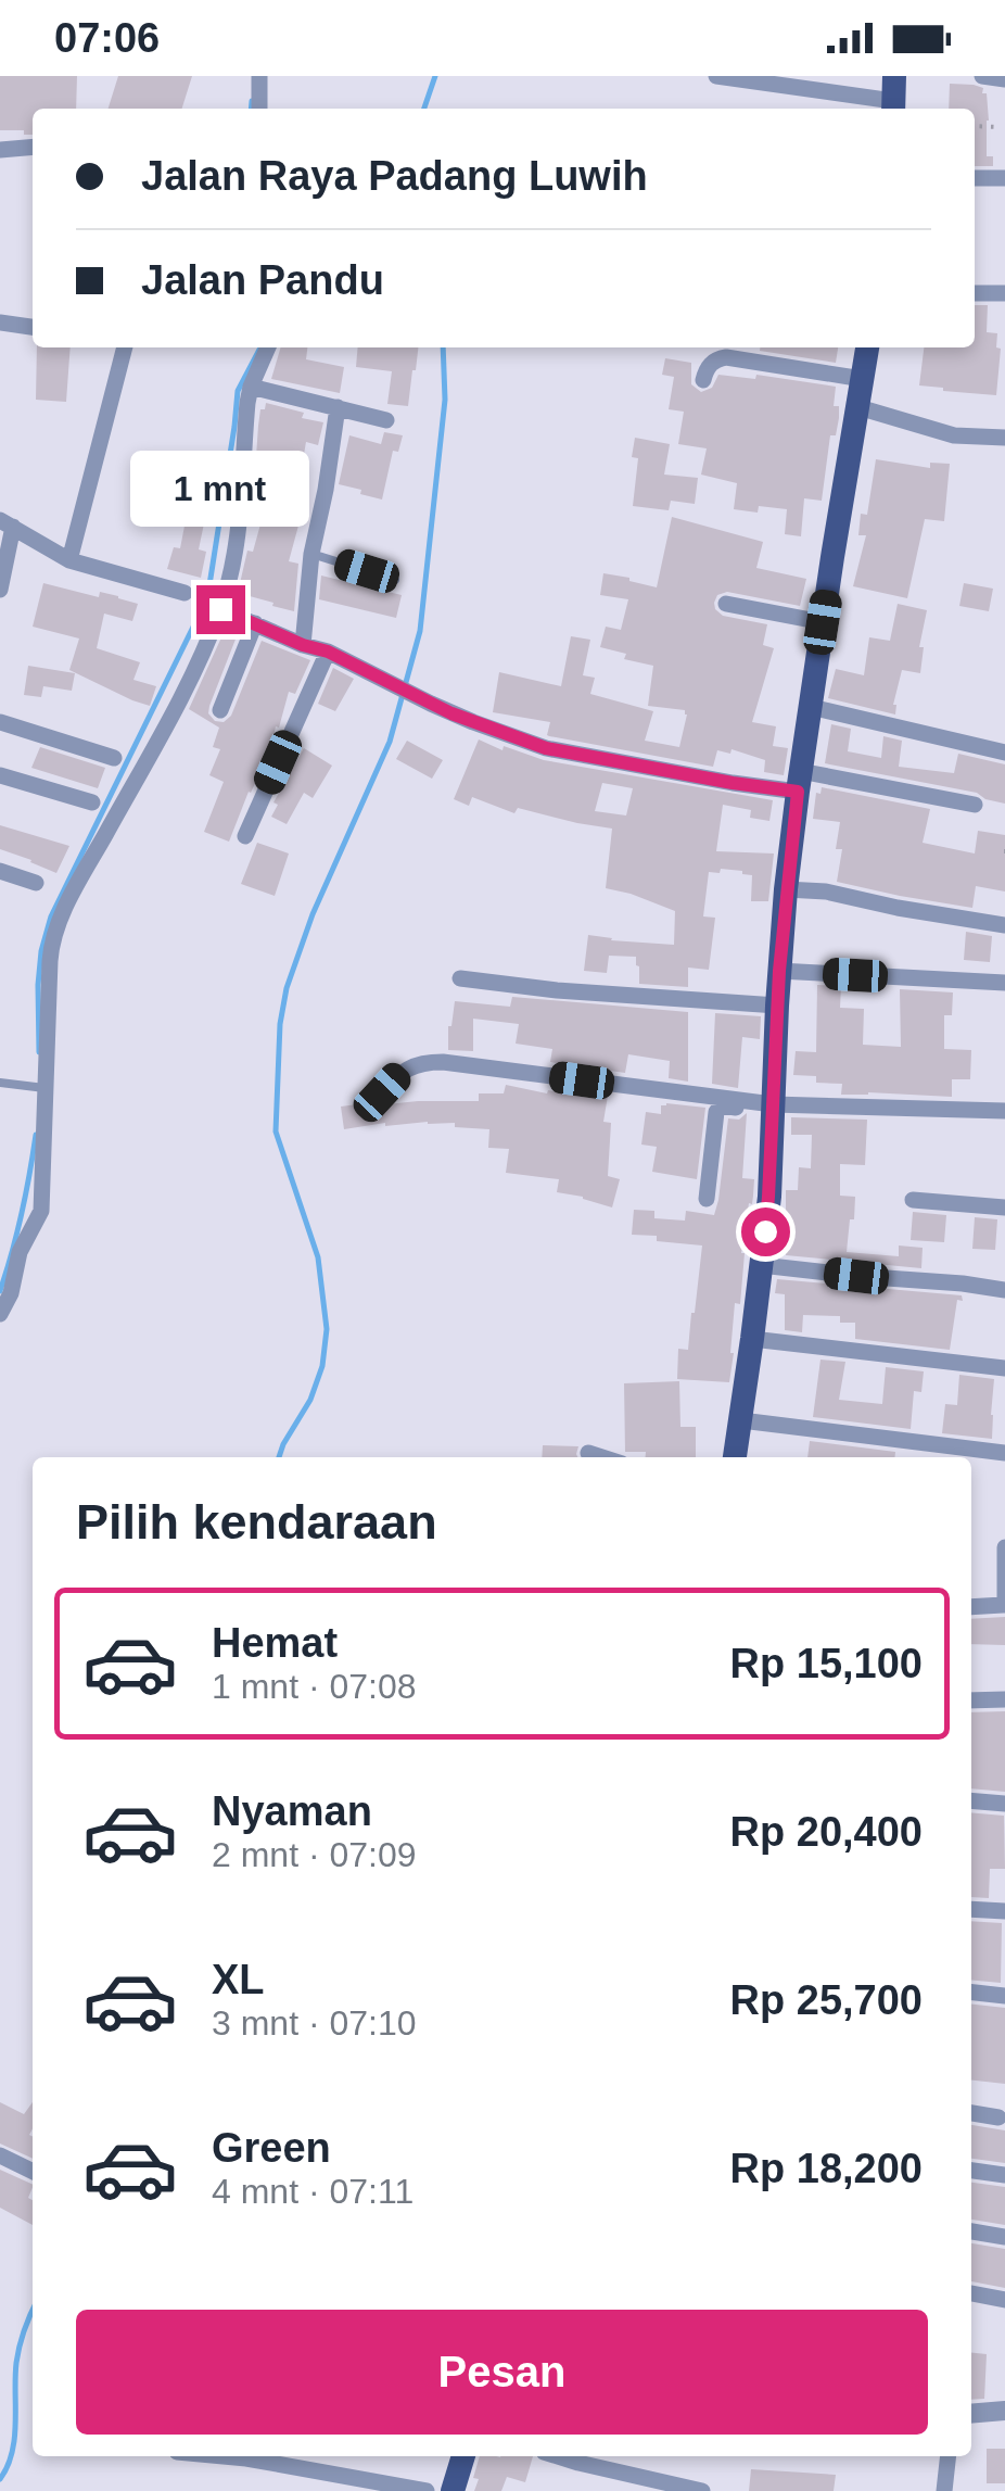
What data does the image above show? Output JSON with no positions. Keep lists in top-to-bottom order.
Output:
{
  "page": {
    "status": "07:06",
    "banner": ["Jalan Raya Padang Luwih", "Jalan Pandu"],
    "bubble": "1 mnt",
    "heading": "Pilih kendaraan",
    "list": [
      {
        "name": "Hemat",
        "note": "1 mnt · 07:08",
        "value": "Rp 15,100"
      },
      {
        "name": "Nyaman",
        "note": "2 mnt · 07:09",
        "value": "Rp 20,400"
      },
      {
        "name": "XL",
        "note": "3 mnt · 07:10",
        "value": "Rp 25,700"
      },
      {
        "name": "Green",
        "note": "4 mnt · 07:11",
        "value": "Rp 18,200"
      }
    ],
    "buttons": "Pesan"
  }
}
